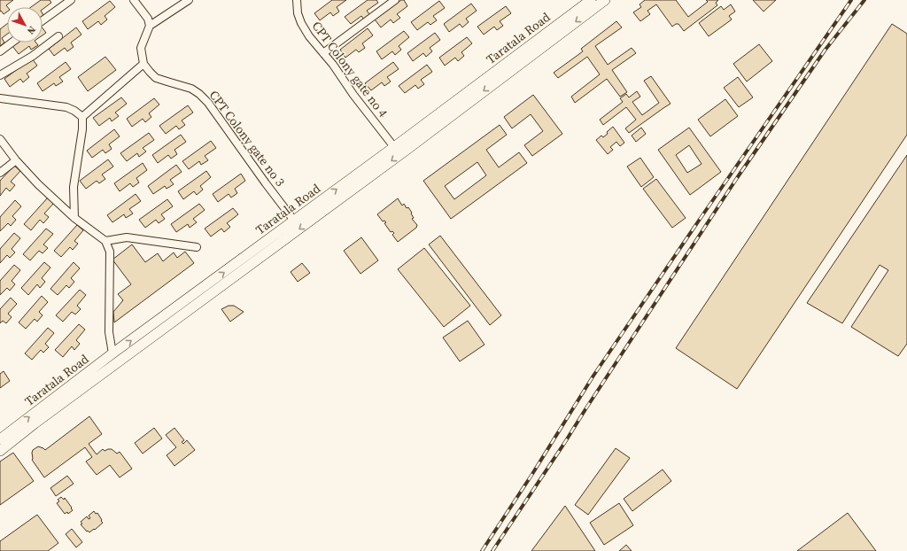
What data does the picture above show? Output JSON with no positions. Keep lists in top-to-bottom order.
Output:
{
  "streets": {
    "main road": ["Taratala Road"],
    "street": ["CPT Colony gate no 4", "CPT Colony gate no 3"]
  },
  "crossings": [
    ["Taratala Road", "CPT Colony gate no 4"],
    ["Taratala Road", "CPT Colony gate no 3"]
  ],
  "north": "bottom right"
}
